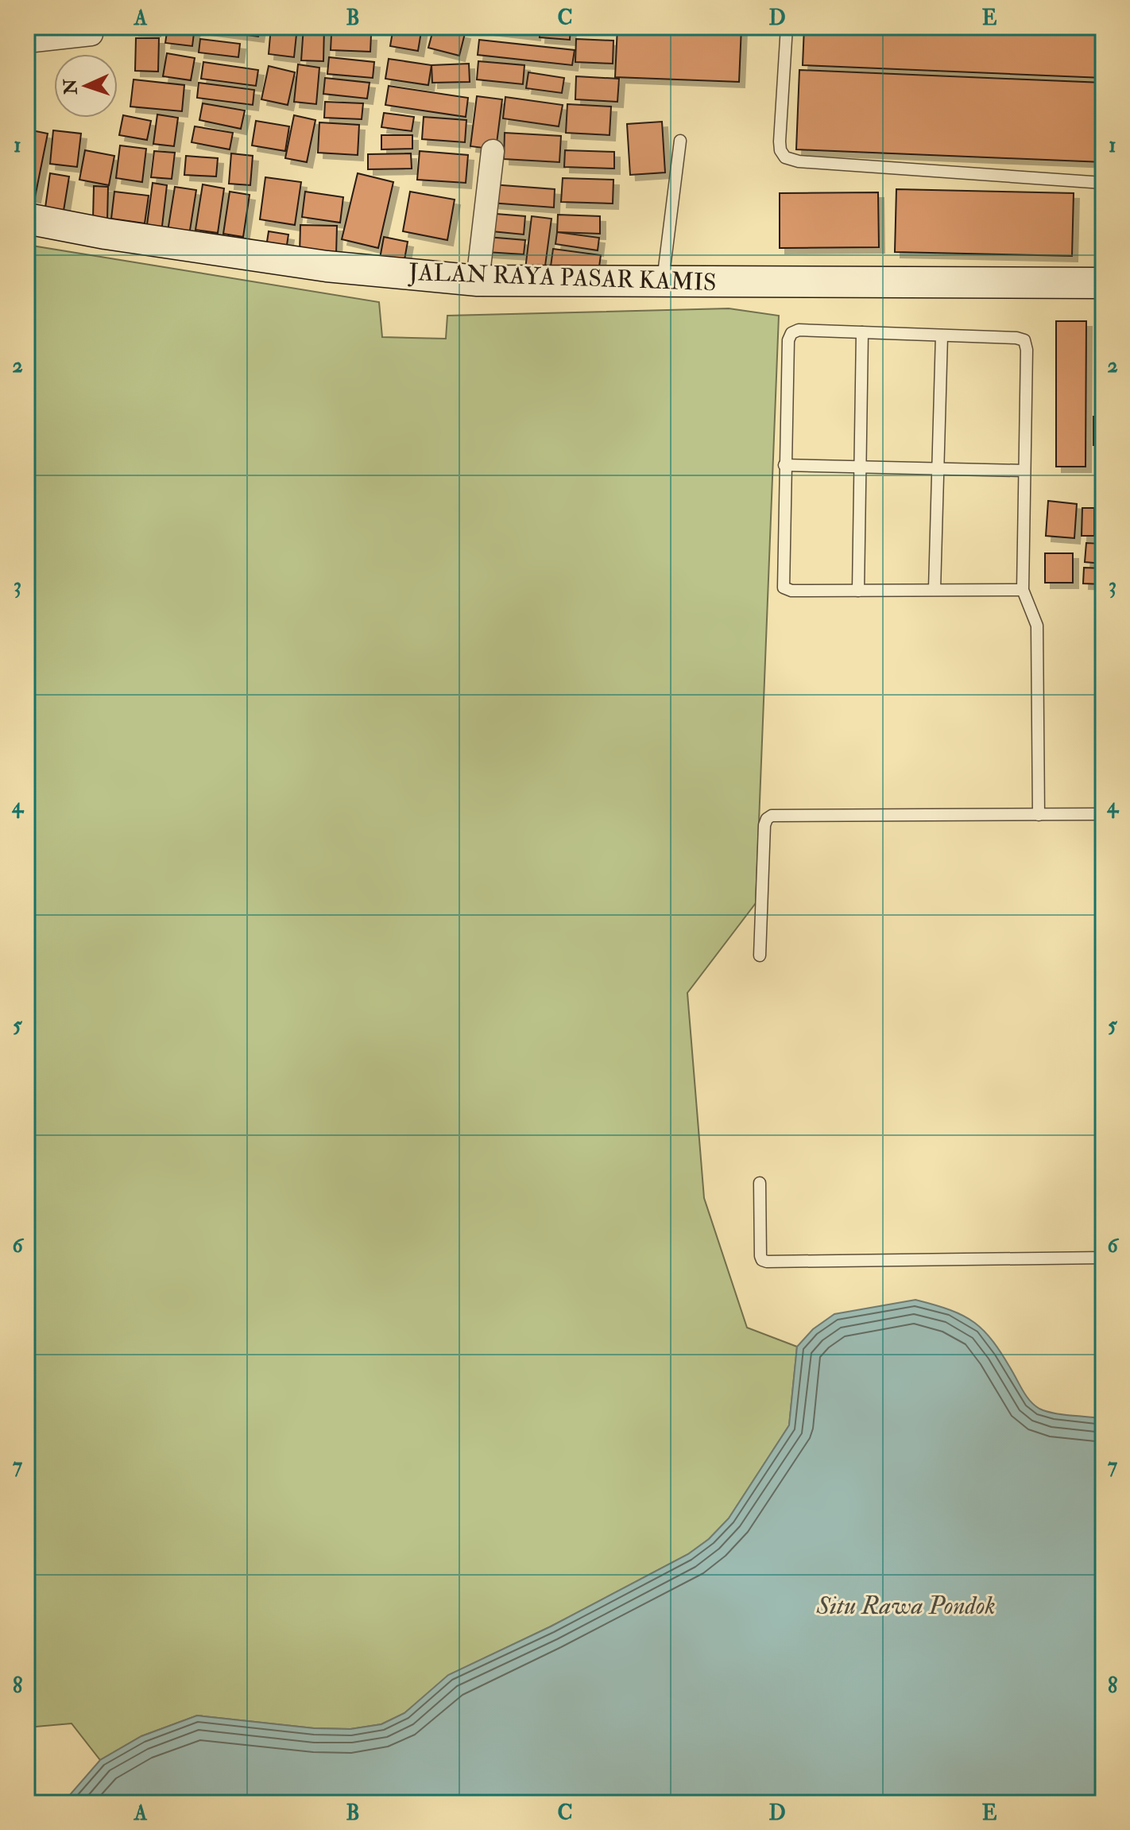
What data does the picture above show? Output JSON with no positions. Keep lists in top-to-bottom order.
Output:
{
  "streets": {
    "main road": ["JALAN RAYA PASAR KAMIS"]
  },
  "water": ["Situ Rawa Pondok"],
  "north": "left",
  "grid": {
    "columns": [
      "A",
      "B",
      "C",
      "D",
      "E"
    ],
    "rows": [
      "1",
      "2",
      "3",
      "4",
      "5",
      "6",
      "7",
      "8"
    ]
  }
}
